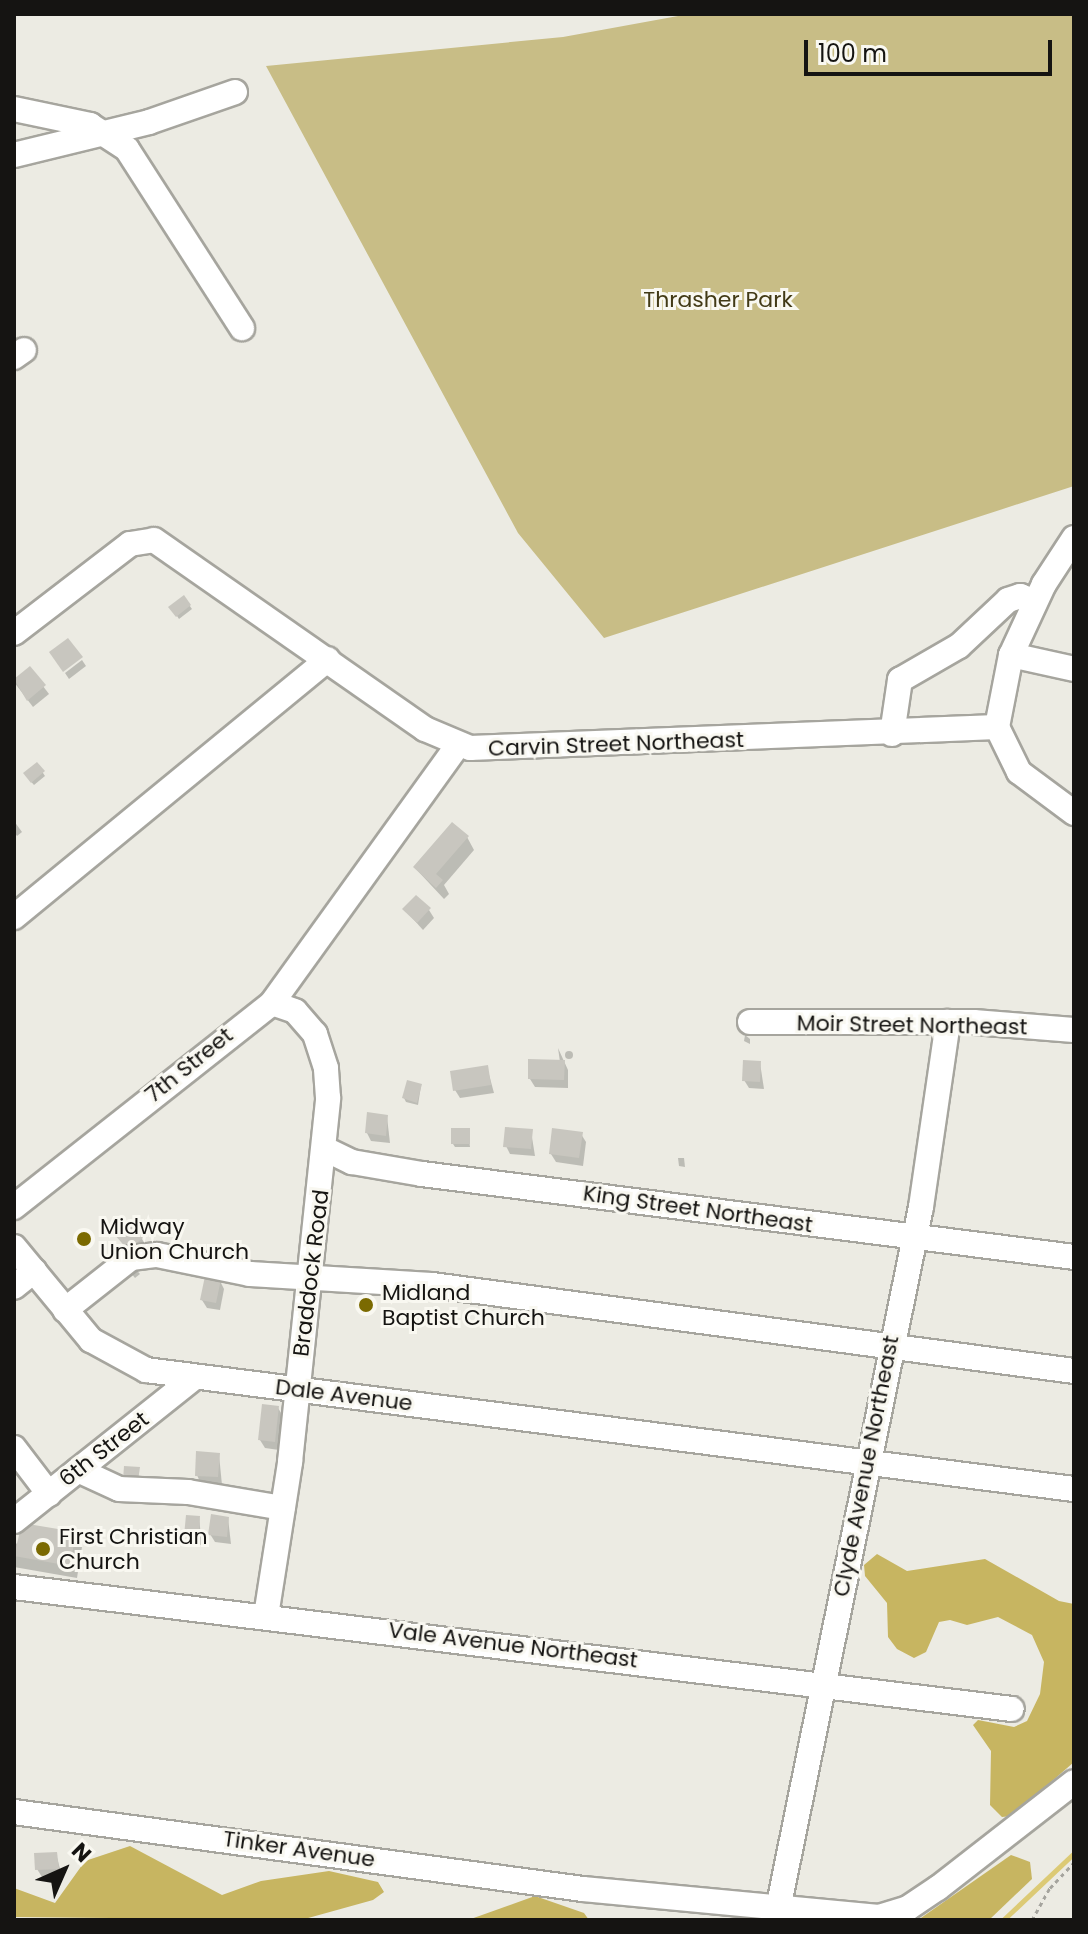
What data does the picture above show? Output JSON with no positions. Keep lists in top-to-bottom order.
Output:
{
  "streets": {
    "street": [
      "Carvin Street Northeast",
      "Moir Street Northeast",
      "7th Street",
      "King Street Northeast",
      "Braddock Road",
      "Dale Avenue",
      "6th Street",
      "Clyde Avenue Northeast",
      "Vale Avenue Northeast",
      "Tinker Avenue"
    ]
  },
  "crossings": [
    ["Carvin Street Northeast", "7th Street"],
    ["Moir Street Northeast", "Clyde Avenue Northeast"],
    ["7th Street", "Braddock Road"],
    ["King Street Northeast", "Braddock Road"],
    ["King Street Northeast", "Clyde Avenue Northeast"],
    ["Braddock Road", "Dale Avenue"],
    ["Braddock Road", "Vale Avenue Northeast"],
    ["Dale Avenue", "6th Street"],
    ["Dale Avenue", "Clyde Avenue Northeast"],
    ["Clyde Avenue Northeast", "Vale Avenue Northeast"],
    ["Clyde Avenue Northeast", "Tinker Avenue"]
  ],
  "parks": ["Thrasher Park"],
  "places": ["Midway Union Church", "Midland Baptist Church", "First Christian Church"],
  "scale_bar": "100 m",
  "north": "top right"
}
